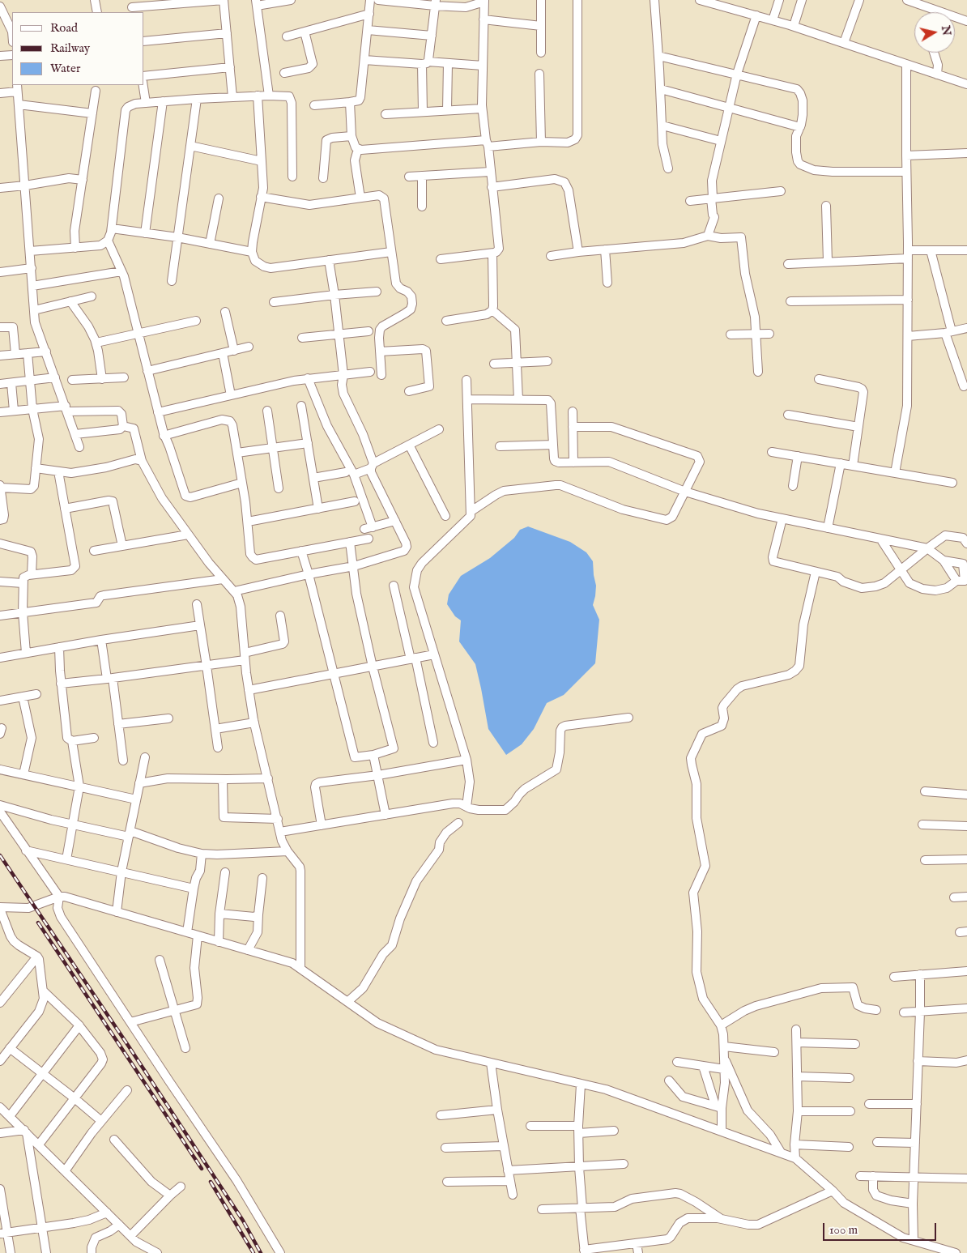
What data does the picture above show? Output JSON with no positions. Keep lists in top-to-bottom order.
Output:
{
  "legend": ["Road", "Railway", "Water"],
  "scale_bar": "100 m",
  "north": "right"
}
